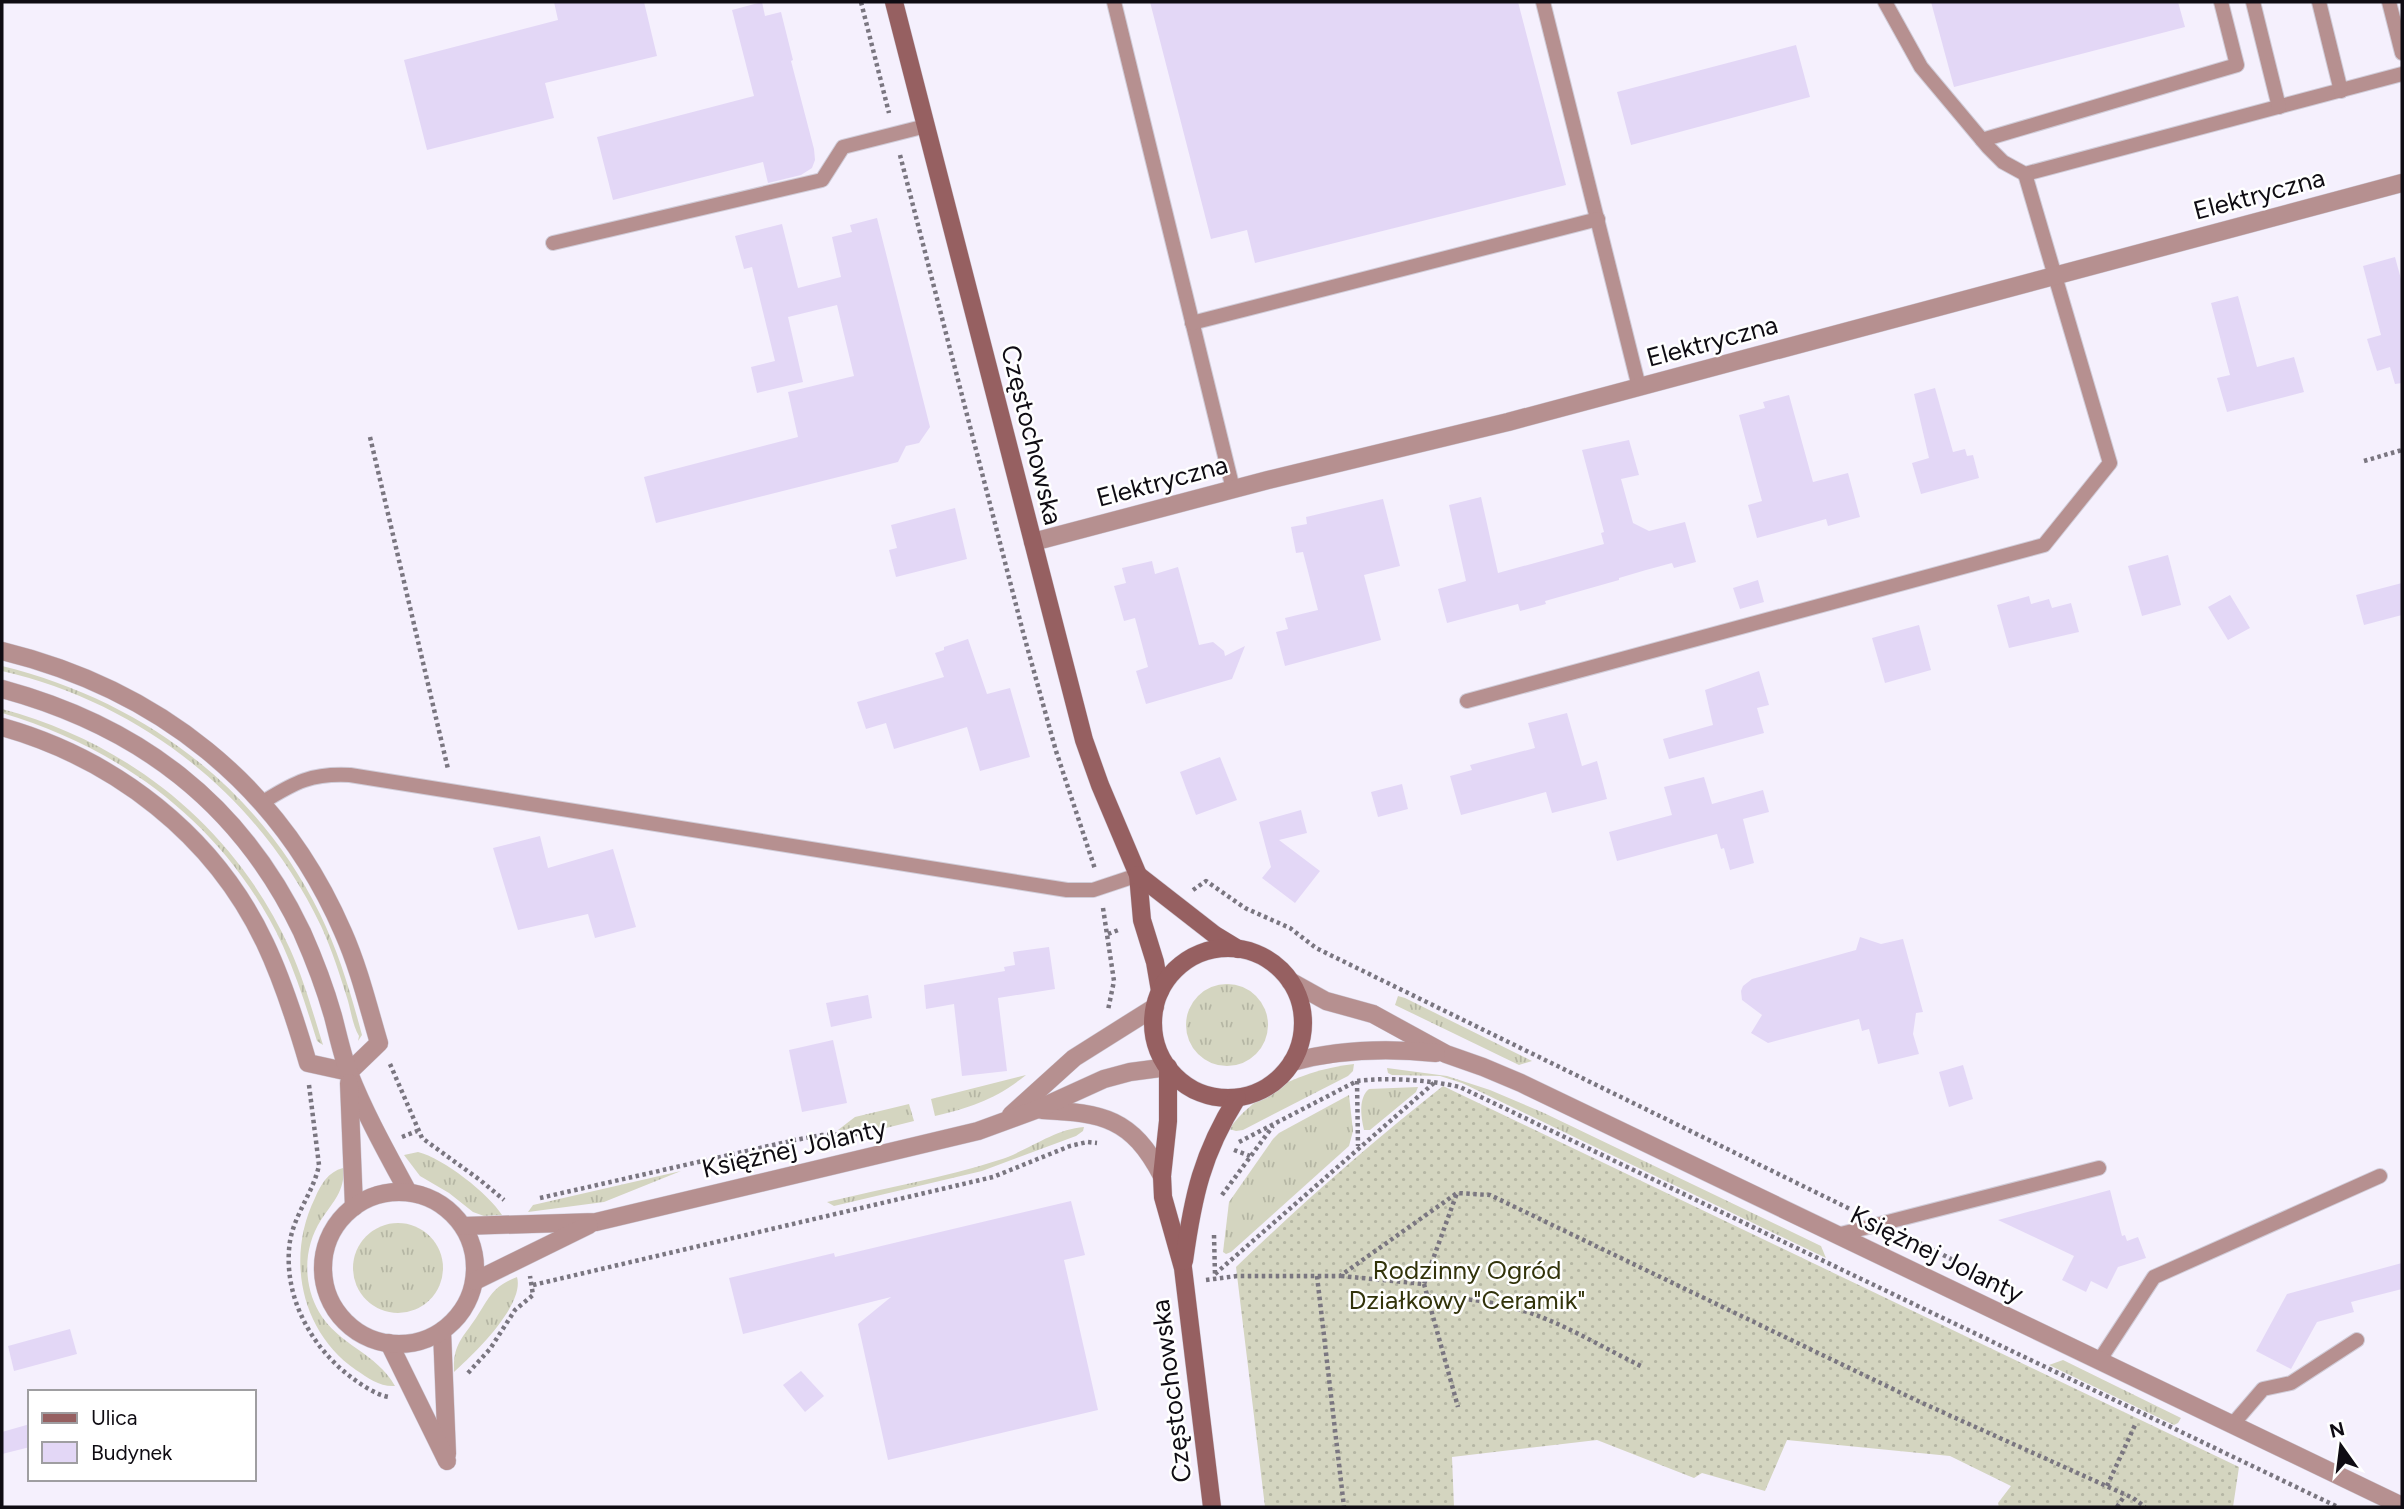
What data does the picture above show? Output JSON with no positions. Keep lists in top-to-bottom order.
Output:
{
  "streets": {
    "main road": ["Częstochowska"],
    "street": ["Elektryczna", "Księżnej Jolanty"]
  },
  "crossings": [
    ["Elektryczna", "Częstochowska"],
    ["Częstochowska", "Księżnej Jolanty"]
  ],
  "parks": ["Rodzinny Ogród Działkowy \"Ceramik\""],
  "legend": ["Ulica", "Budynek"],
  "north": "top"
}
